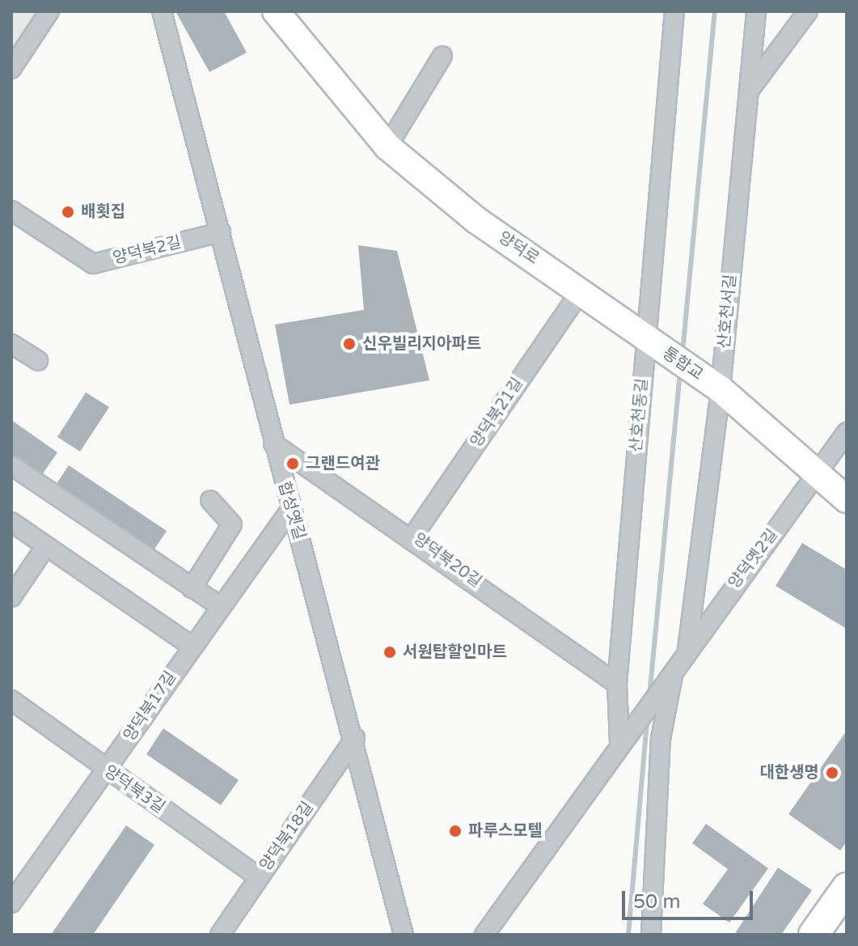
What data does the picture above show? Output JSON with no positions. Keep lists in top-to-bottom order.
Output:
{
  "streets": {
    "main road": ["양덕로", "통합교"],
    "street": [
      "양덕북2길",
      "산호천서길",
      "양덕북21길",
      "산호천동길",
      "합성옛길",
      "양덕옛2길",
      "양덕북20길",
      "양덕북17길",
      "양덕북3길",
      "양덕북18길"
    ]
  },
  "crossings": [
    ["양덕로", "통합교"],
    ["양덕로", "양덕북21길"],
    ["양덕로", "산호천동길"],
    ["양덕북2길", "합성옛길"],
    ["산호천서길", "통합교"],
    ["산호천서길", "양덕옛2길"],
    ["통합교", "산호천동길"],
    ["양덕북21길", "양덕북20길"],
    ["산호천동길", "양덕옛2길"],
    ["산호천동길", "양덕북20길"],
    ["합성옛길", "양덕북20길"],
    ["합성옛길", "양덕북17길"],
    ["합성옛길", "양덕북18길"],
    ["양덕북17길", "양덕북3길"],
    ["양덕북3길", "양덕북18길"]
  ],
  "places": [
    "배횟집",
    "신우빌리지아파트",
    "그랜드여관",
    "서원탑할인마트",
    "대한생명",
    "파루스모텔"
  ],
  "scale_bar": "50 m"
}
